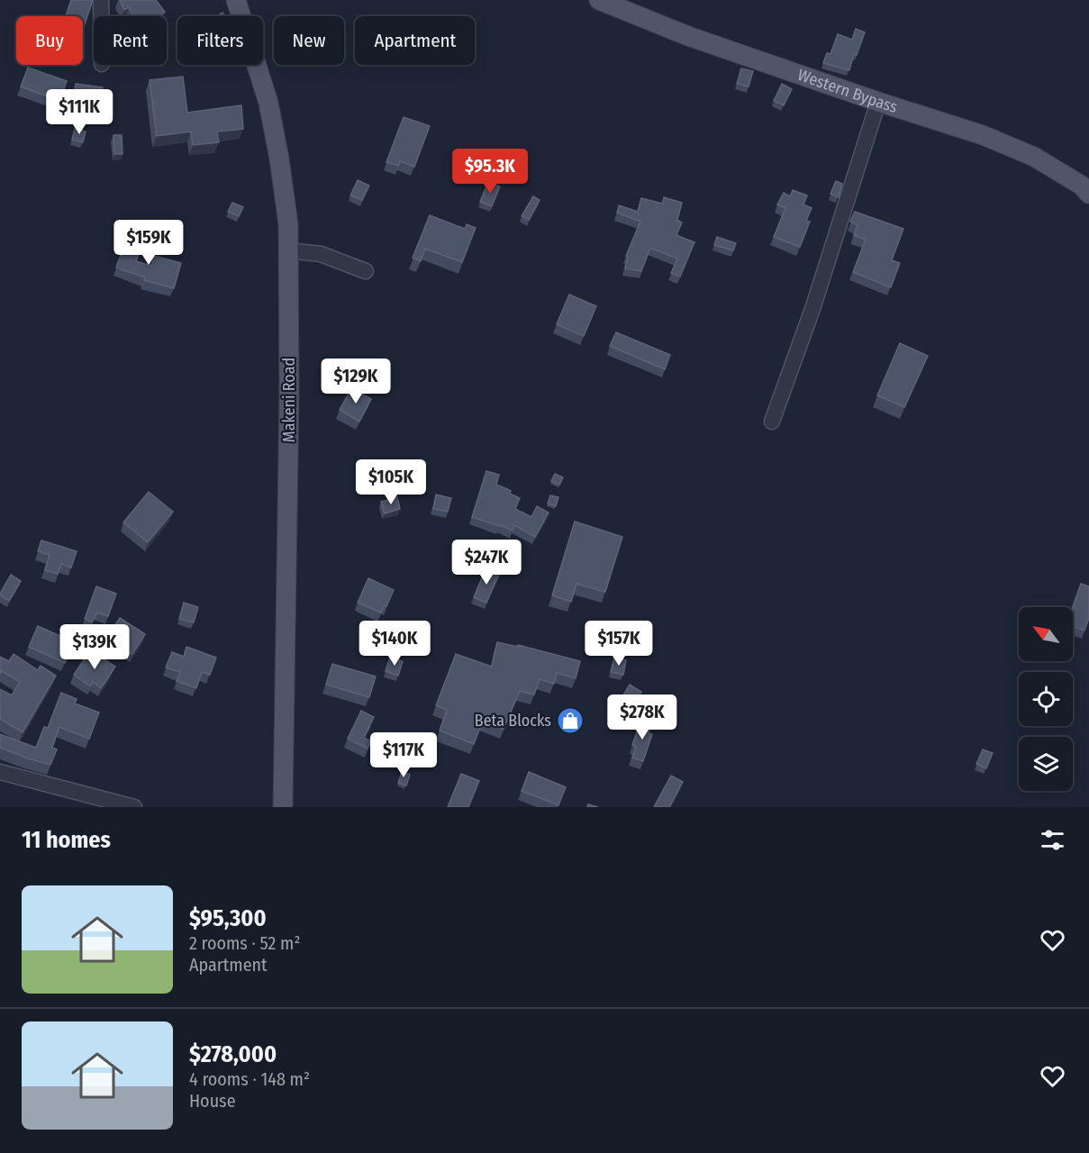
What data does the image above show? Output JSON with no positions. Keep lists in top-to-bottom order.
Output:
{
  "streets": {
    "main road": ["Western Bypass", "Makeni Road"]
  },
  "places": {
    "shop": ["Beta Blocks"]
  },
  "north": "top left",
  "page": {
    "chip": [
      "Buy",
      "Rent",
      "Filters",
      "New",
      "Apartment"
    ],
    "price": [
      "$111K",
      "$95.3K",
      "$159K",
      "$129K",
      "$105K",
      "$247K",
      "$140K",
      "$157K",
      "$139K",
      "$278K",
      "$117K"
    ],
    "heading": "11 homes",
    "list": [
      {
        "name": "$95,300",
        "note": "2 rooms · 52 m² · Apartment"
      },
      {
        "name": "$278,000",
        "note": "4 rooms · 148 m² · House"
      }
    ]
  }
}
